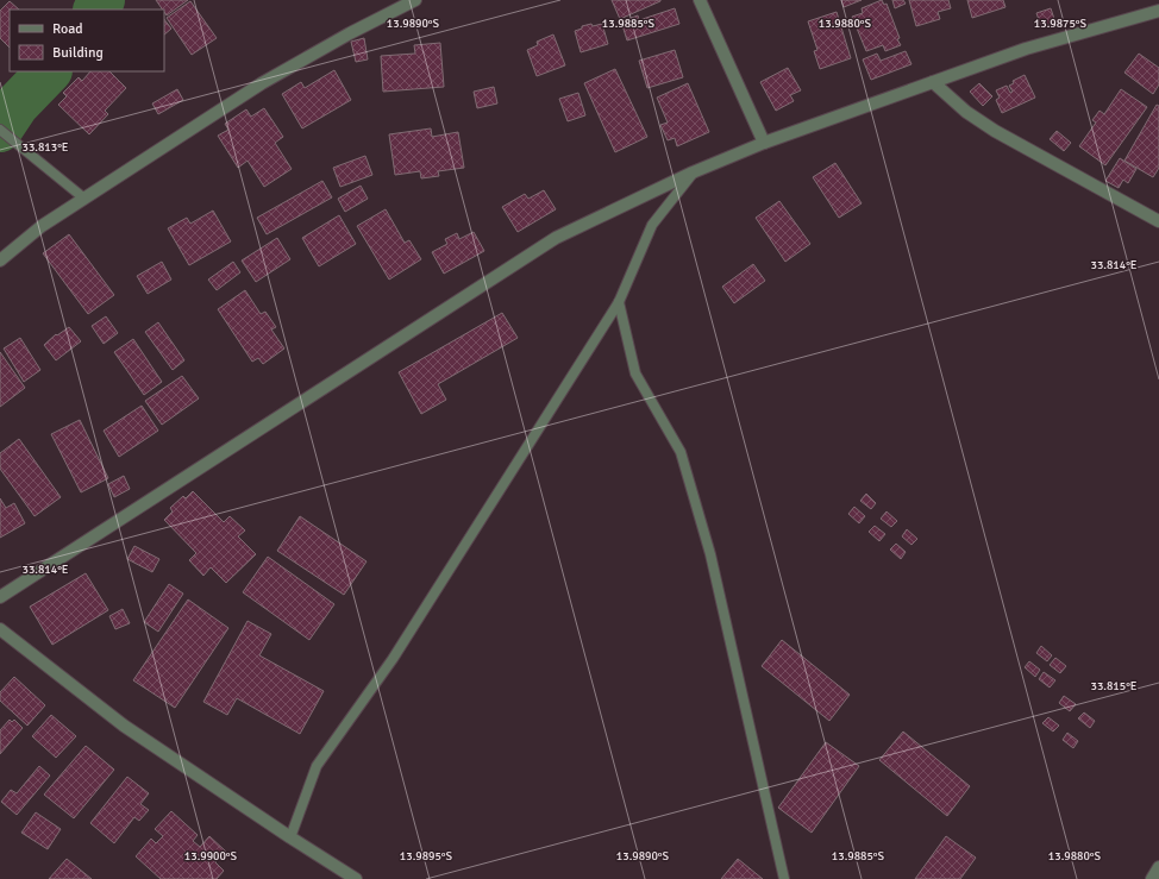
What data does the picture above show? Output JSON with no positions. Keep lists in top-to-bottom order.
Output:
{
  "legend": ["Road", "Building"],
  "coordinates": [
    "13.9890°S",
    "13.9885°S",
    "13.9880°S",
    "13.9875°S",
    "33.813°E",
    "33.814°E",
    "33.815°E",
    "13.9900°S",
    "13.9895°S"
  ]
}
